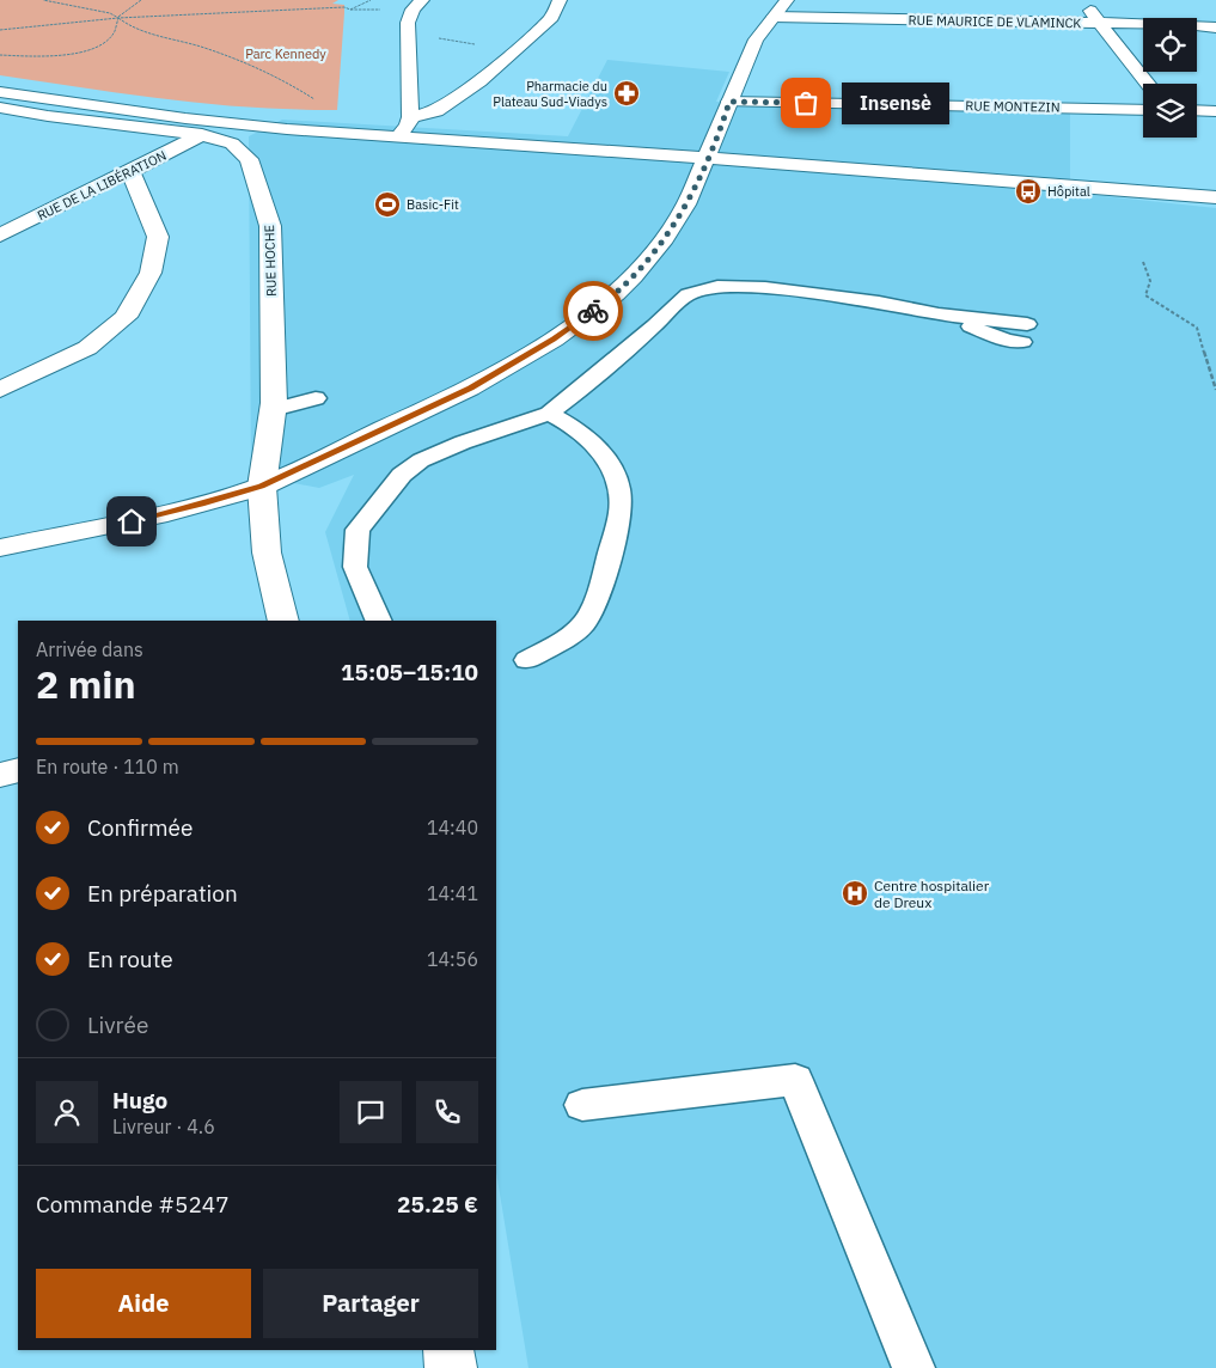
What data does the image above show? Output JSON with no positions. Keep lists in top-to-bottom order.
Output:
{
  "streets": {
    "street": [
      "RUE MAURICE DE VLAMINCK",
      "RUE MONTEZIN",
      "RUE DE LA LIBÉRATION",
      "RUE HOCHE"
    ]
  },
  "crossings": [
    ["RUE DE LA LIBÉRATION", "RUE HOCHE"]
  ],
  "parks": ["Parc Kennedy"],
  "places": {
    "pharmacy": ["Pharmacie du Plateau Sud-Viadys"],
    "other": ["Insensè"],
    "bus stop": ["Hôpital"],
    "sports": ["Basic-Fit"],
    "hospital": ["Centre hospitalier de Dreux"]
  },
  "page": {
    "bubble": "Insensè",
    "heading": ["2 min", "Arrivée dans", "15:05–15:10"],
    "panel": [
      "Hugo",
      "Livreur · 4.6",
      "Commande #5247",
      "25.25 €"
    ],
    "bar": "En route · 110 m",
    "list": [
      ["Confirmée", "14:40"],
      ["En préparation", "14:41"],
      ["En route", "14:56"],
      "Livrée"
    ],
    "buttons": ["Aide", "Partager"]
  }
}
